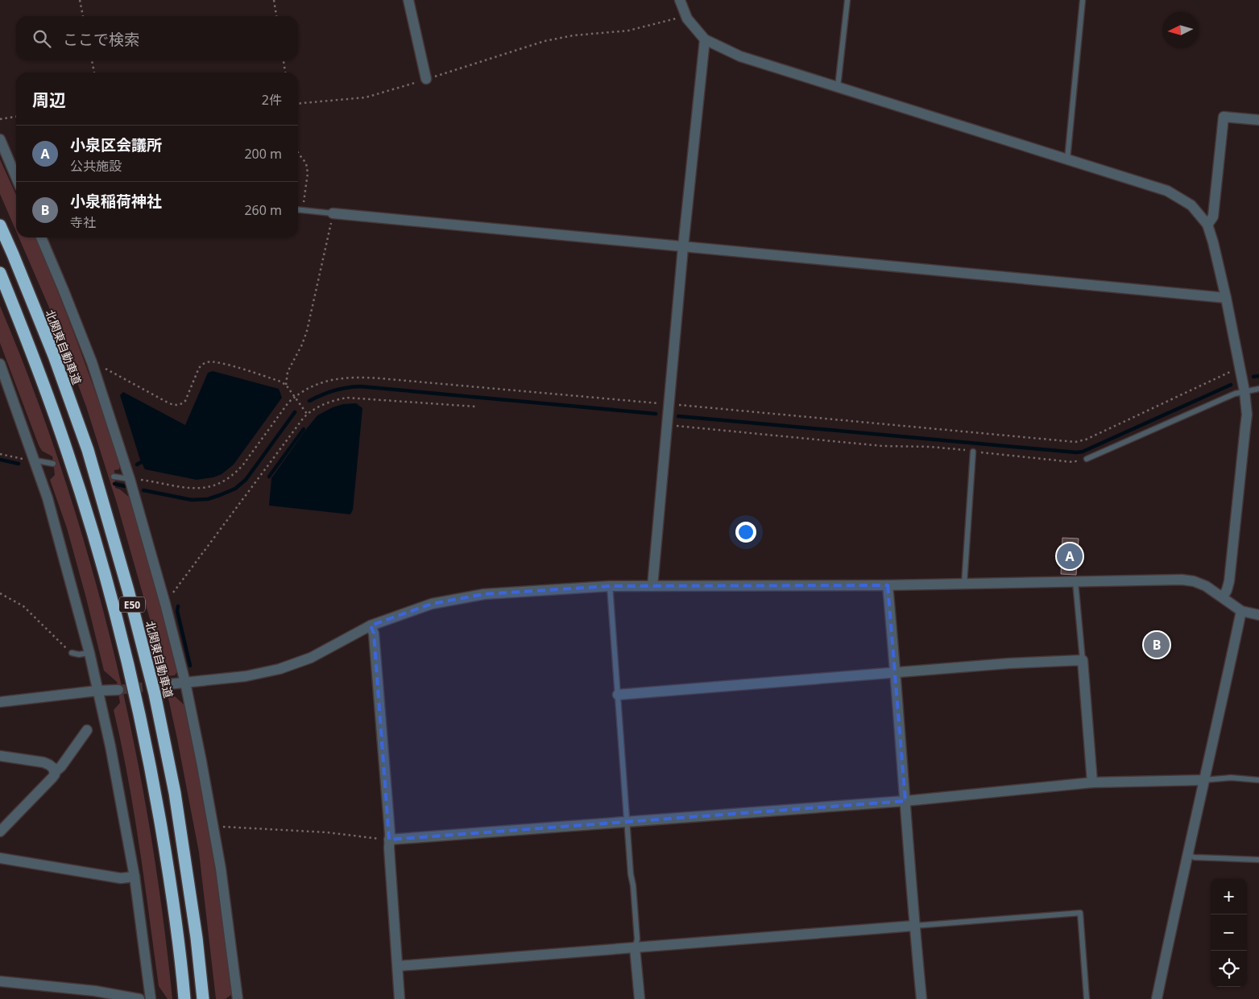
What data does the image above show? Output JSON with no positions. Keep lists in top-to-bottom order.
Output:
{
  "streets": {
    "highway": ["北関東自動車道", "E50"]
  },
  "north": "left",
  "page": {
    "search": "ここで検索",
    "heading": ["周辺", "2件"],
    "list": [
      {
        "mark": "A",
        "name": "小泉区会議所",
        "note": "公共施設",
        "value": "200 m"
      },
      {
        "mark": "B",
        "name": "小泉稲荷神社",
        "note": "寺社",
        "value": "260 m"
      }
    ],
    "pins": ["A", "B"],
    "map_buttons": ["+", "−"]
  }
}
